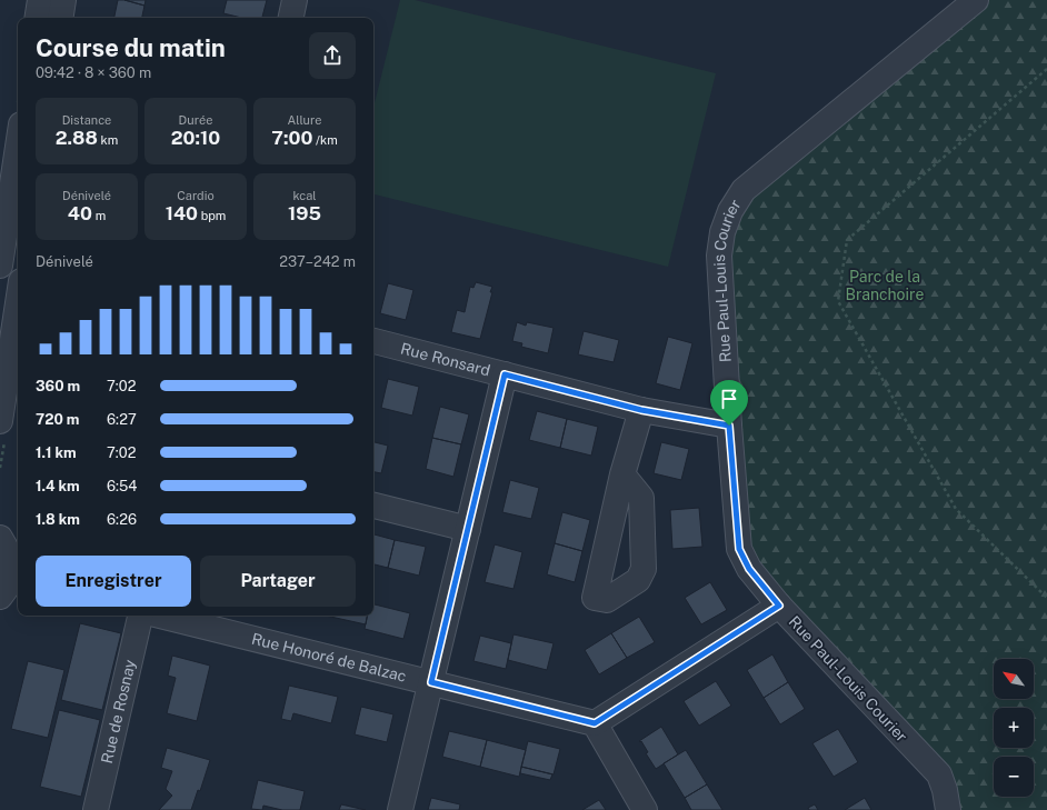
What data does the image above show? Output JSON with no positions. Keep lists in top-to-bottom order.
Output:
{
  "streets": {
    "street": [
      "Rue Paul-Louis Courier",
      "Rue Ronsard",
      "Rue Honoré de Balzac",
      "Rue de Rosnay"
    ]
  },
  "crossings": [
    ["Rue Paul-Louis Courier", "Rue Ronsard"]
  ],
  "parks": ["Parc de la Branchoire"],
  "north": "top left",
  "page": {
    "heading": ["Course du matin", "09:42 · 8 × 360 m"],
    "stats": [
      ["Distance", "2.88 km"],
      ["Durée", "20:10"],
      ["Allure", "7:00 /km"],
      ["Dénivelé", "40 m"],
      ["Cardio", "140 bpm"],
      ["kcal", "195"]
    ],
    "chart": ["Dénivelé", "237–242 m"],
    "list": [
      {
        "name": "360 m",
        "note": "7:02"
      },
      {
        "name": "720 m",
        "note": "6:27"
      },
      {
        "name": "1.1 km",
        "note": "7:02"
      },
      {
        "name": "1.4 km",
        "note": "6:54"
      },
      {
        "name": "1.8 km",
        "note": "6:26"
      }
    ],
    "buttons": ["Enregistrer", "Partager"],
    "map_buttons": ["+", "−"]
  }
}
